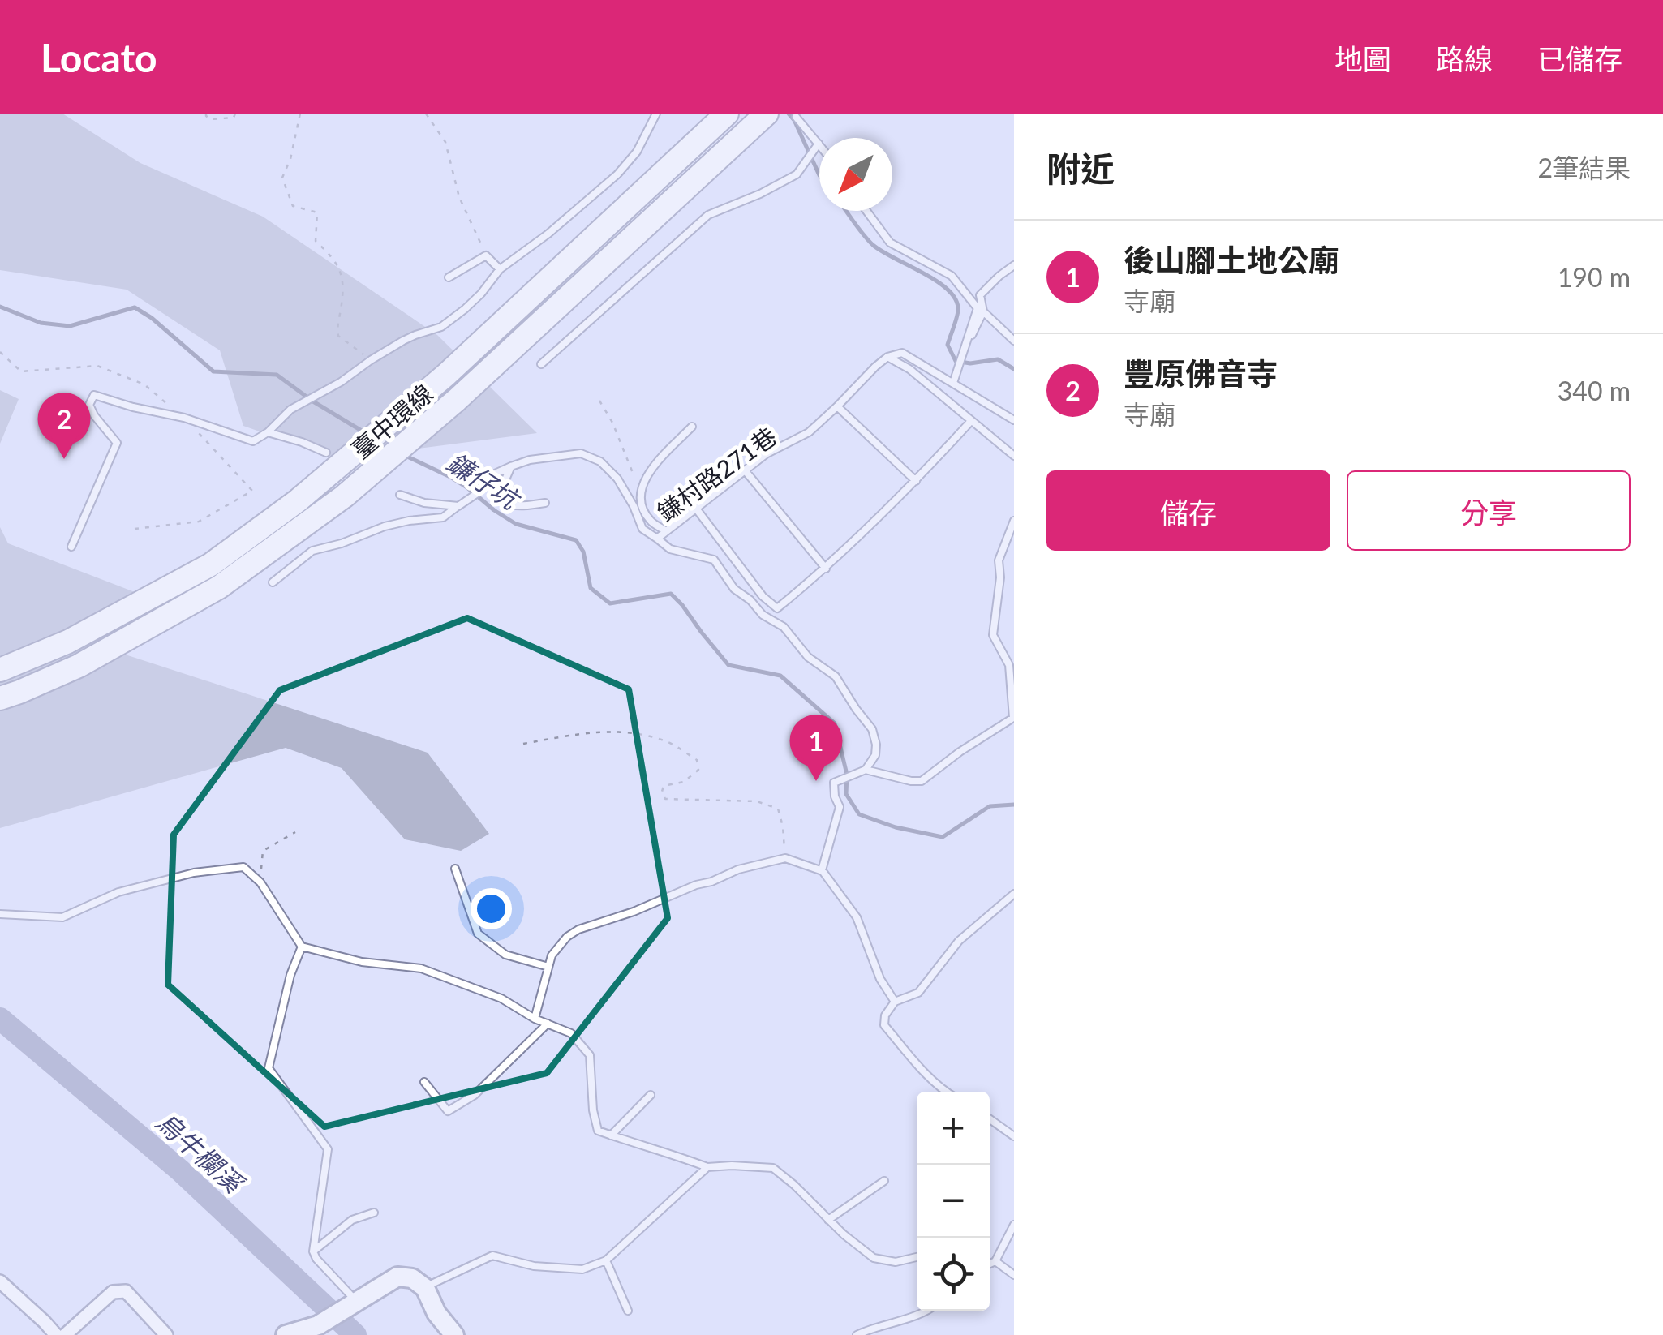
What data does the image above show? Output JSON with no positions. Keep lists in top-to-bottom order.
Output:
{
  "streets": {
    "highway": ["臺中環線"],
    "lane": ["鎌村路271巷"]
  },
  "water": ["鐮仔坑", "烏牛欄溪"],
  "north": "bottom left",
  "page": {
    "header": "Locato",
    "nav": ["地圖", "路線", "已儲存"],
    "heading": ["附近", "2筆結果"],
    "list": [
      {
        "mark": "1",
        "name": "後山腳土地公廟",
        "note": "寺廟",
        "value": "190 m"
      },
      {
        "mark": "2",
        "name": "豐原佛音寺",
        "note": "寺廟",
        "value": "340 m"
      }
    ],
    "pins": ["2", "1"],
    "buttons": ["儲存", "分享"],
    "map_buttons": ["+", "−"]
  }
}
